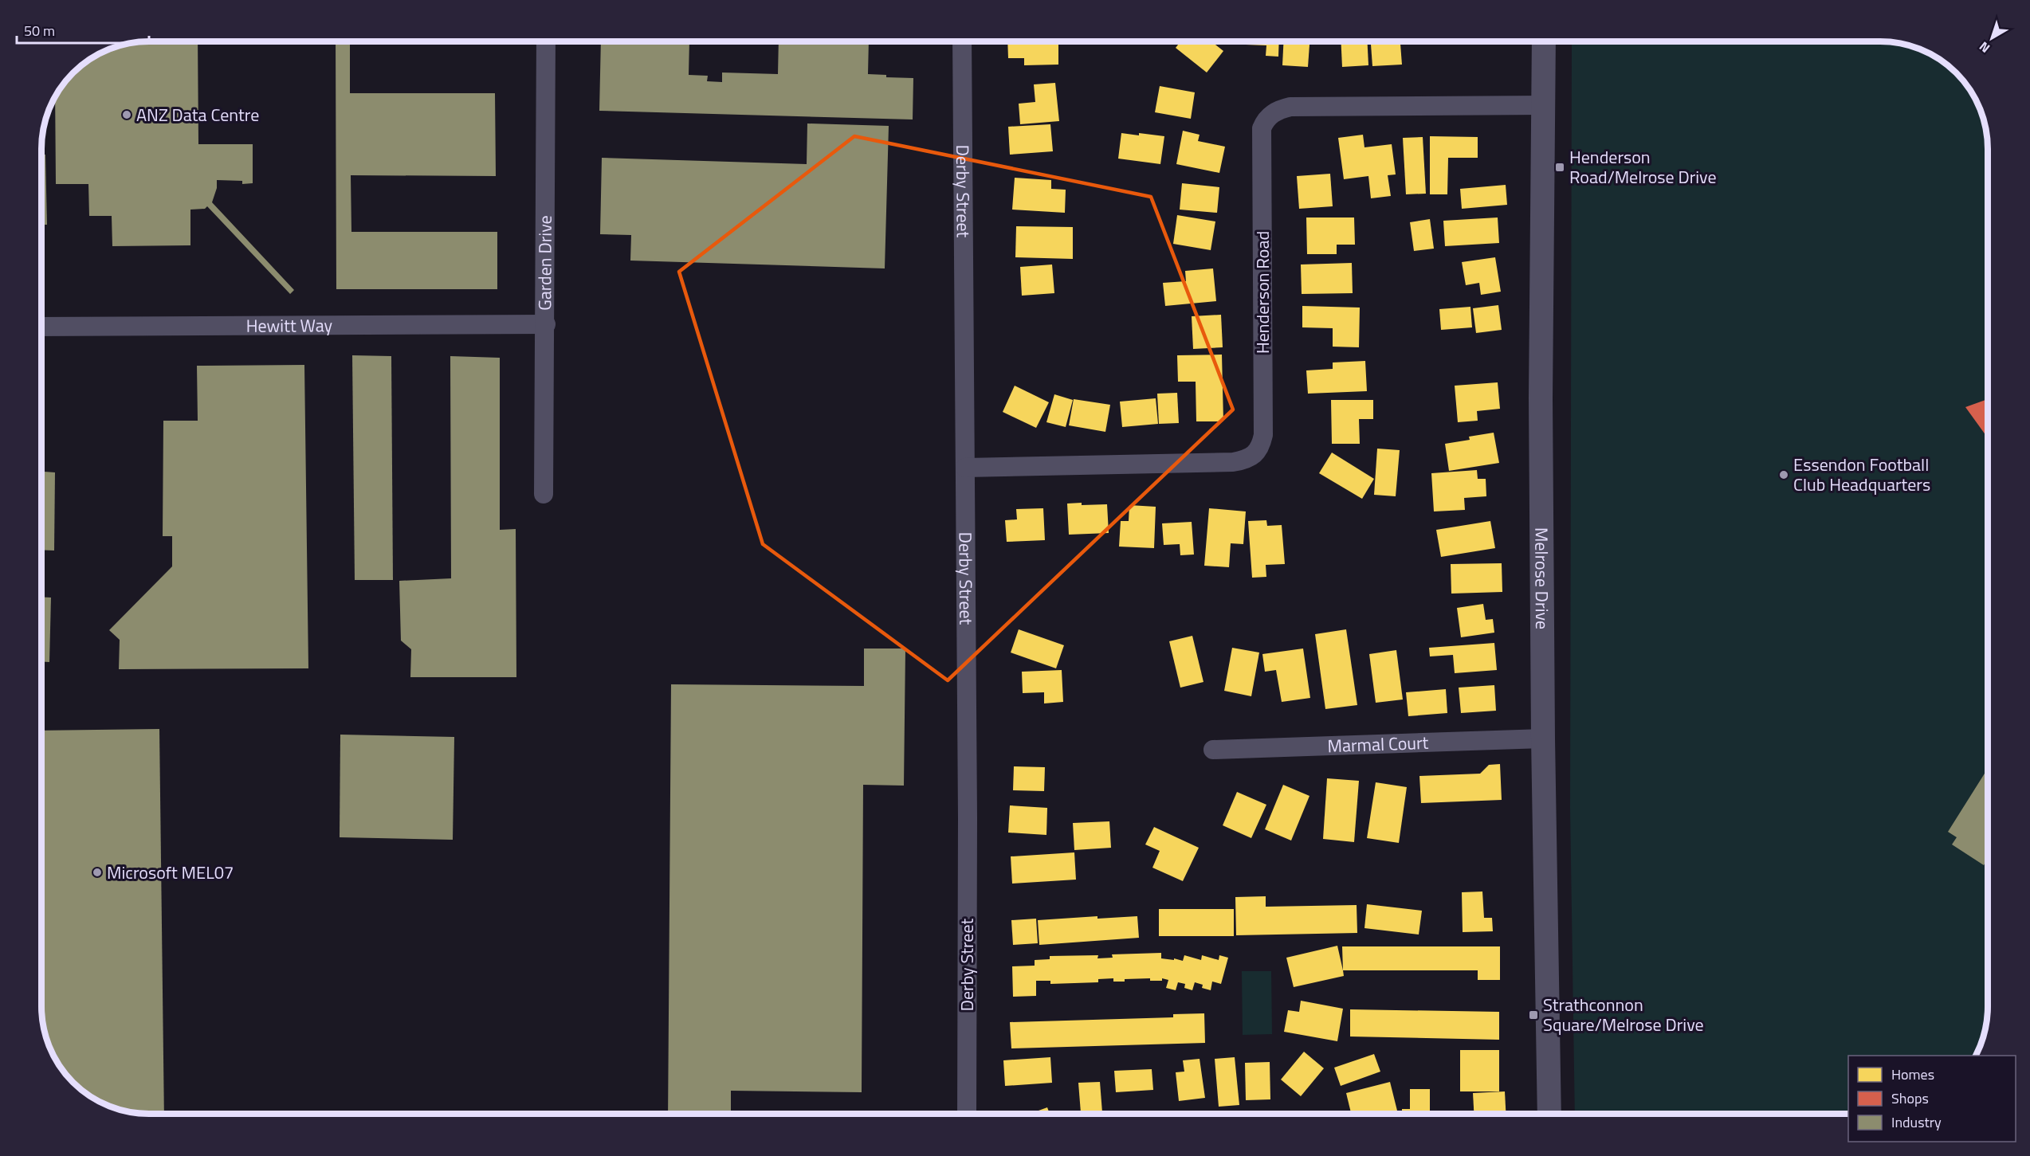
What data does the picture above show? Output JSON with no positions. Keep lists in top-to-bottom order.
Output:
{
  "streets": {
    "street": [
      "Derby Street",
      "Garden Drive",
      "Henderson Road",
      "Hewitt Way",
      "Melrose Drive",
      "Marmal Court"
    ]
  },
  "crossings": [
    ["Derby Street", "Henderson Road"],
    ["Garden Drive", "Hewitt Way"],
    ["Henderson Road", "Melrose Drive"],
    ["Melrose Drive", "Marmal Court"]
  ],
  "places": {
    "other": ["ANZ Data Centre", "Essendon Football Club Headquarters", "Microsoft MEL07"],
    "transit": ["Henderson Road/Melrose Drive", "Strathconnon Square/Melrose Drive"]
  },
  "legend": ["Homes", "Shops", "Industry"],
  "scale_bar": "50 m",
  "north": "bottom left"
}
